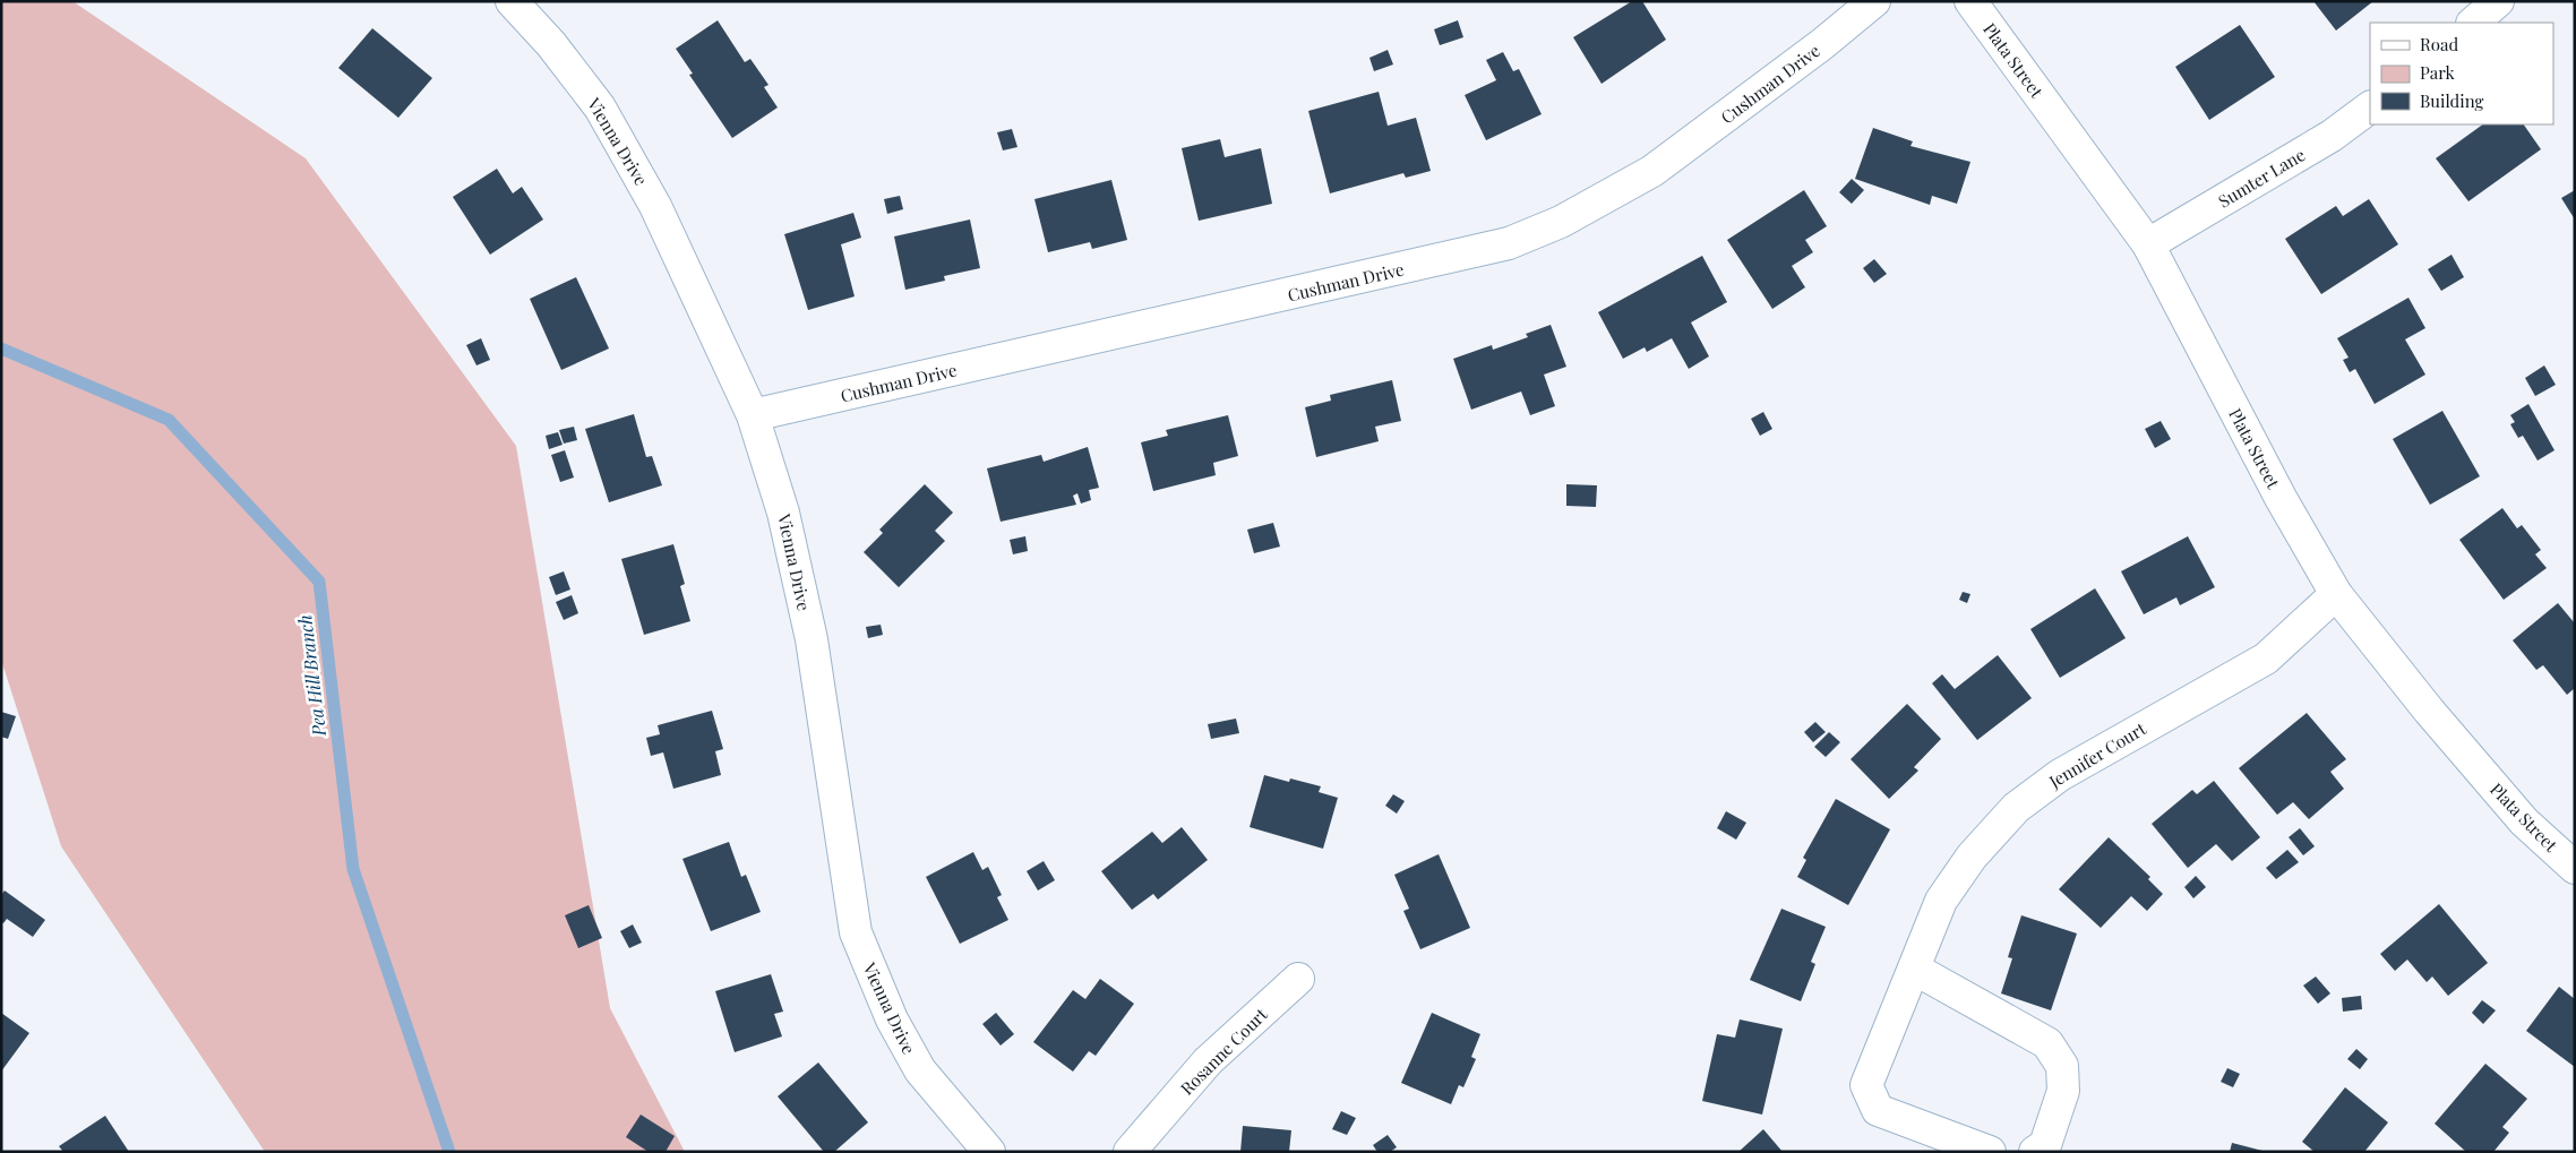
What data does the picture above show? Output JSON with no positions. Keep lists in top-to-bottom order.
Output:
{
  "streets": {
    "street": [
      "Plata Street",
      "Cushman Drive",
      "Vienna Drive",
      "Sumter Lane",
      "Jennifer Court",
      "Rosanne Court"
    ]
  },
  "crossings": [
    ["Plata Street", "Sumter Lane"],
    ["Plata Street", "Jennifer Court"],
    ["Cushman Drive", "Vienna Drive"]
  ],
  "water": ["Pea Hill Branch"],
  "legend": ["Road", "Park", "Building"]
}
